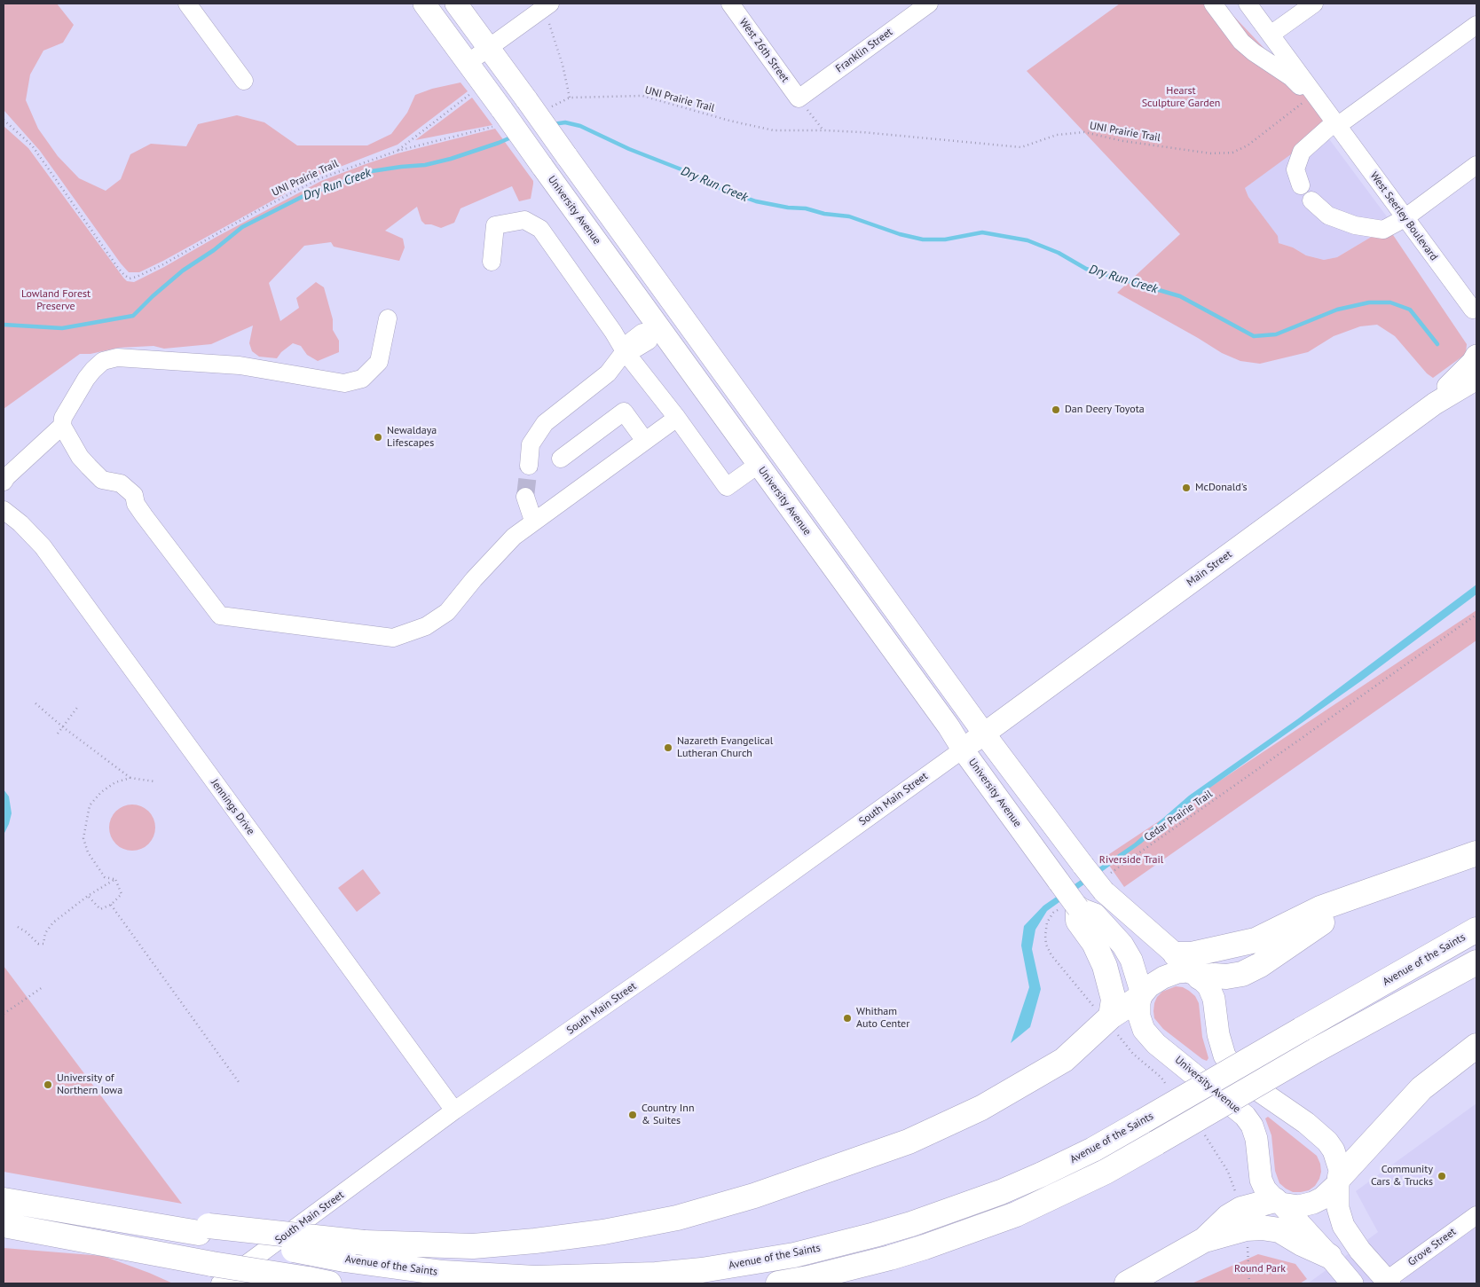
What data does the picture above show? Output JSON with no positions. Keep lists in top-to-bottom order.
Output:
{
  "streets": {
    "highway": ["Avenue of the Saints"],
    "main road": ["University Avenue", "Main Street", "South Main Street"],
    "street": [
      "West 26th Street",
      "Franklin Street",
      "West Seerley Boulevard",
      "Jennings Drive",
      "Grove Street"
    ],
    "path": ["UNI Prairie Trail", "Cedar Prairie Trail"]
  },
  "crossings": [
    ["West 26th Street", "Franklin Street"],
    ["UNI Prairie Trail", "University Avenue"],
    ["UNI Prairie Trail", "West Seerley Boulevard"],
    ["University Avenue", "South Main Street"],
    ["Main Street", "South Main Street"],
    ["South Main Street", "Jennings Drive"]
  ],
  "water": ["Dry Run Creek"],
  "parks": [
    "Hearst Sculpture Garden",
    "Lowland Forest Preserve",
    "Riverside Trail",
    "Round Park"
  ],
  "places": [
    "Dan Deery Toyota",
    "Newaldaya Lifescapes",
    "McDonald's",
    "Nazareth Evangelical Lutheran Church",
    "Whitham Auto Center",
    "University of Northern Iowa",
    "Country Inn & Suites",
    "Community Cars & Trucks"
  ]
}
